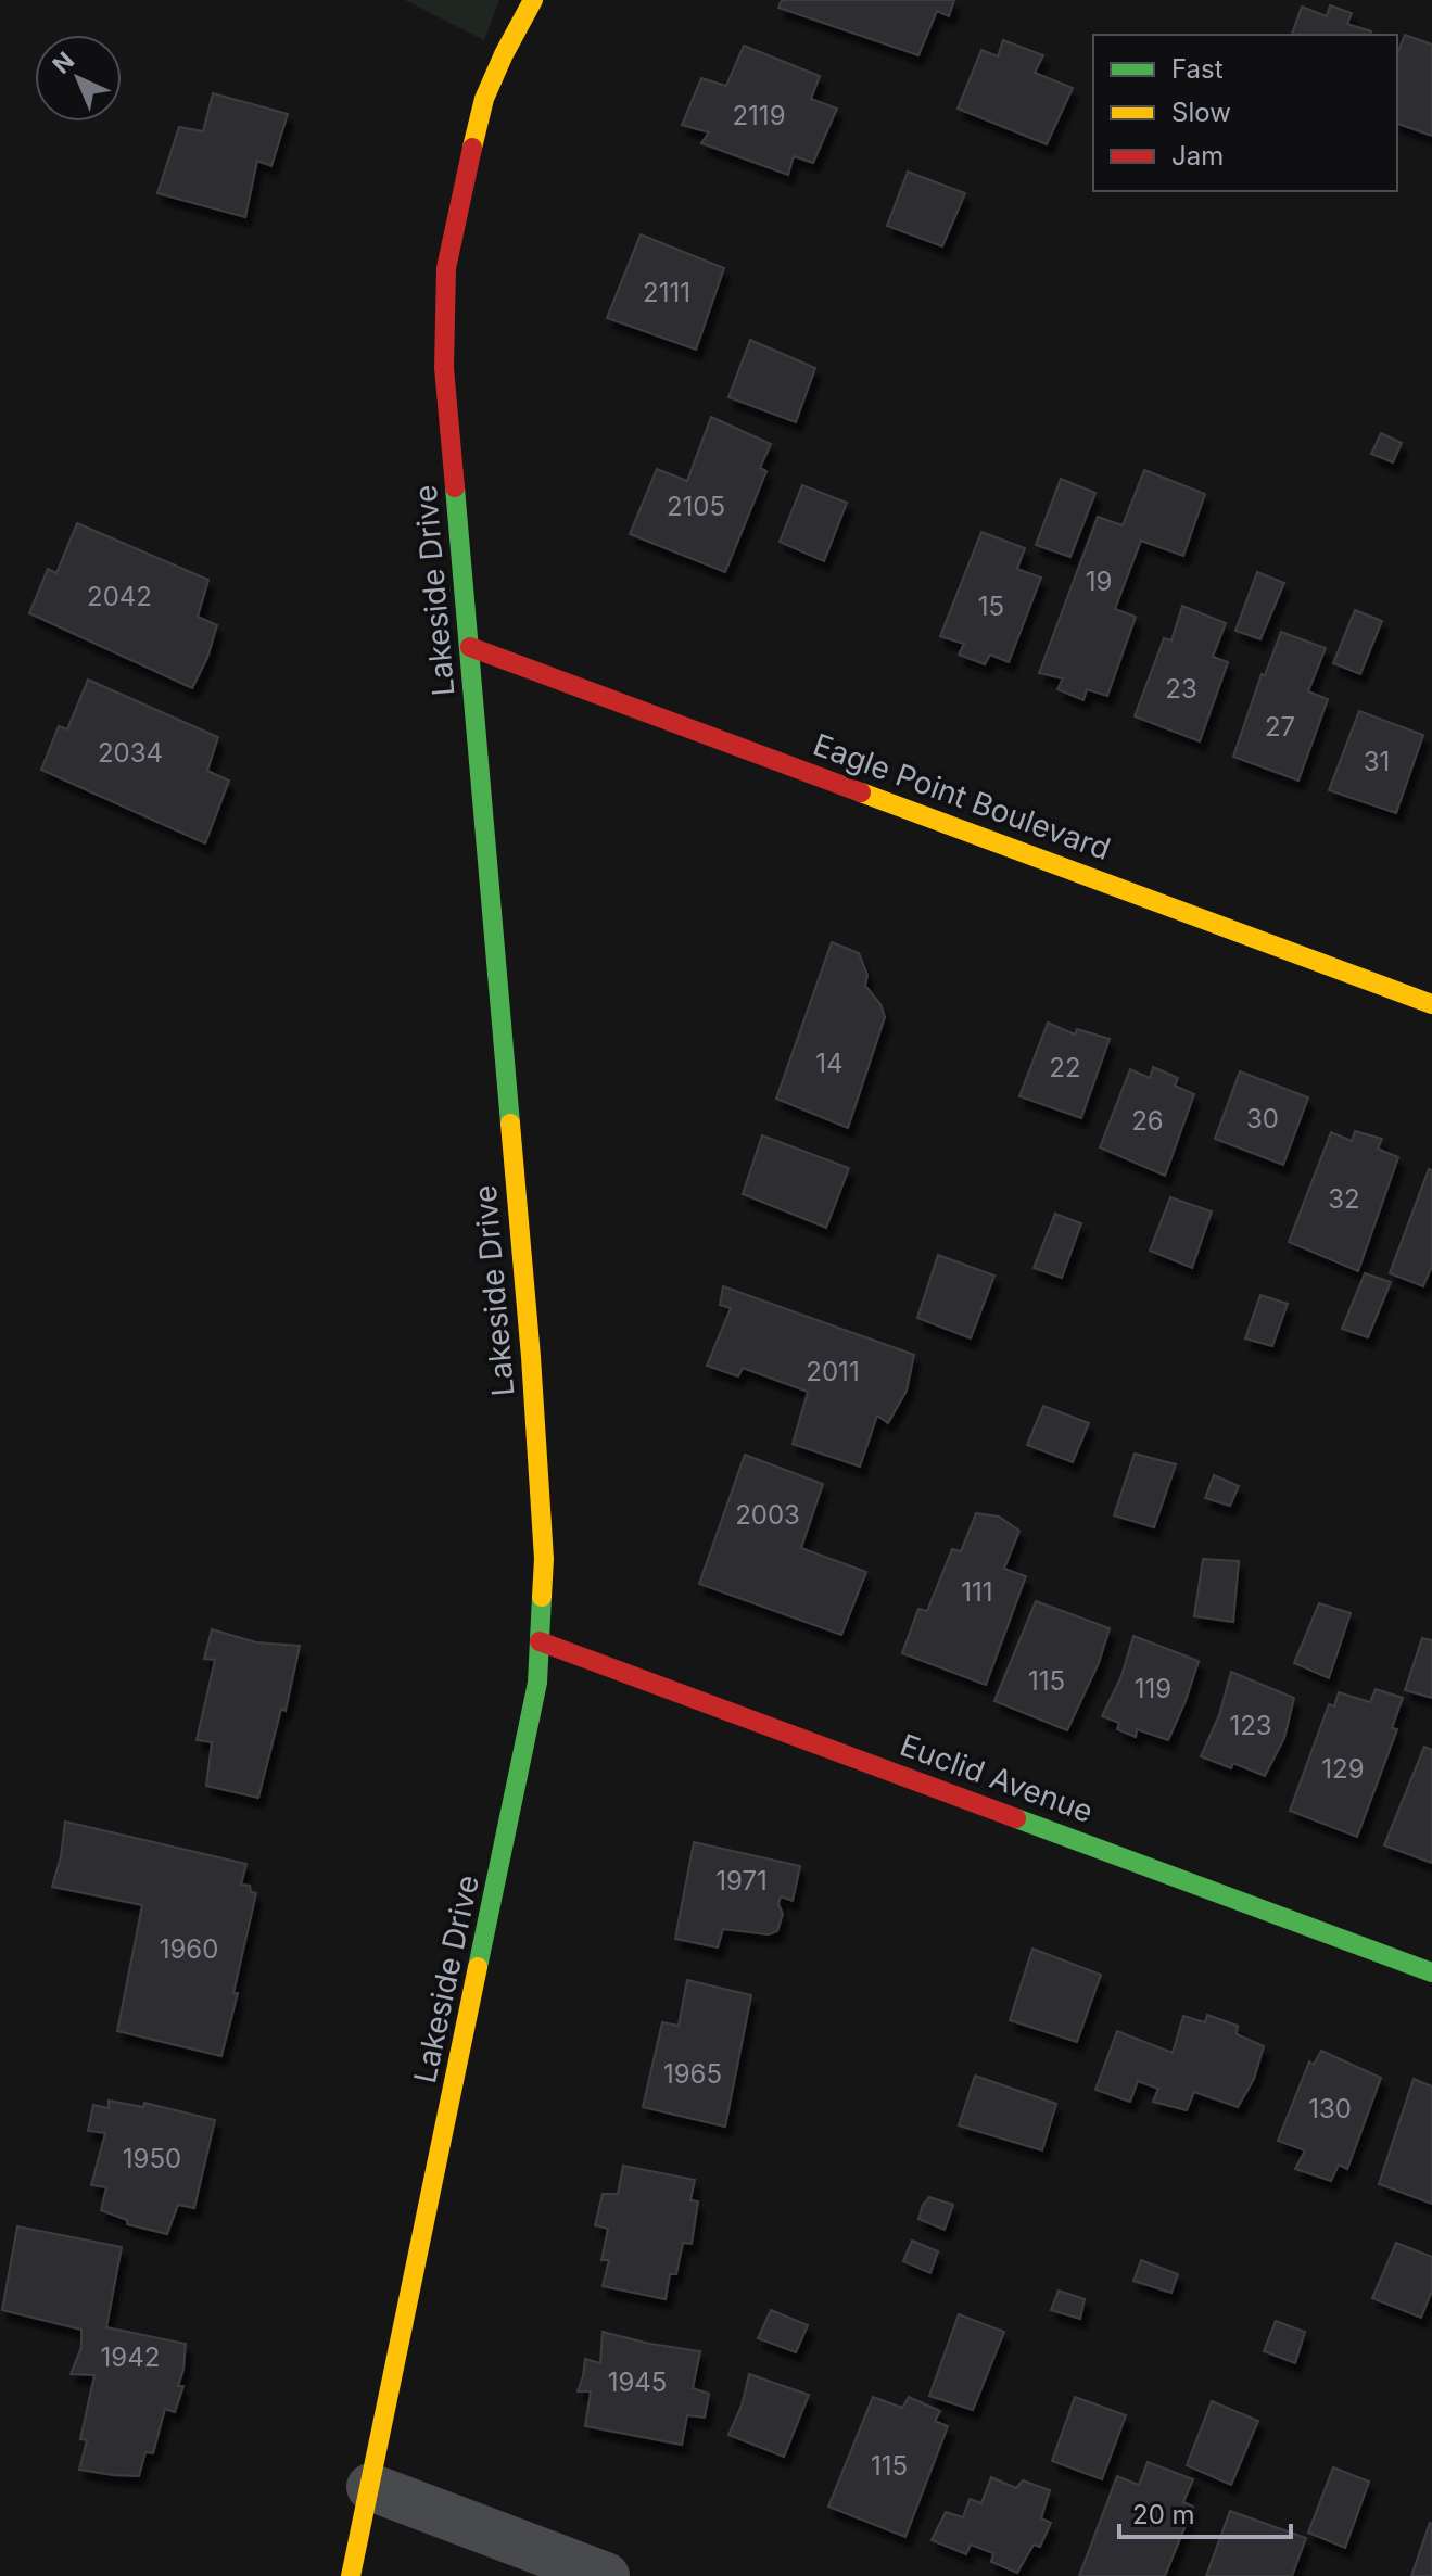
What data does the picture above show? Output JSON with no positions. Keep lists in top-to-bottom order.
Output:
{
  "streets": {
    "street": ["Lakeside Drive", "Eagle Point Boulevard", "Euclid Avenue"]
  },
  "crossings": [
    ["Lakeside Drive", "Eagle Point Boulevard"],
    ["Lakeside Drive", "Euclid Avenue"]
  ],
  "house_numbers": [
    "2119",
    "2111",
    "2105",
    "19",
    "2042",
    "15",
    "23",
    "27",
    "2034",
    "31",
    "14",
    "22",
    "30",
    "26",
    "32",
    "2011",
    "2003",
    "111",
    "115",
    "119",
    "123",
    "129",
    "1971",
    "1960",
    "1965",
    "130",
    "1950",
    "1942",
    "1945",
    "115"
  ],
  "legend": ["Fast", "Slow", "Jam"],
  "scale_bar": "20 m",
  "north": "top left"
}
